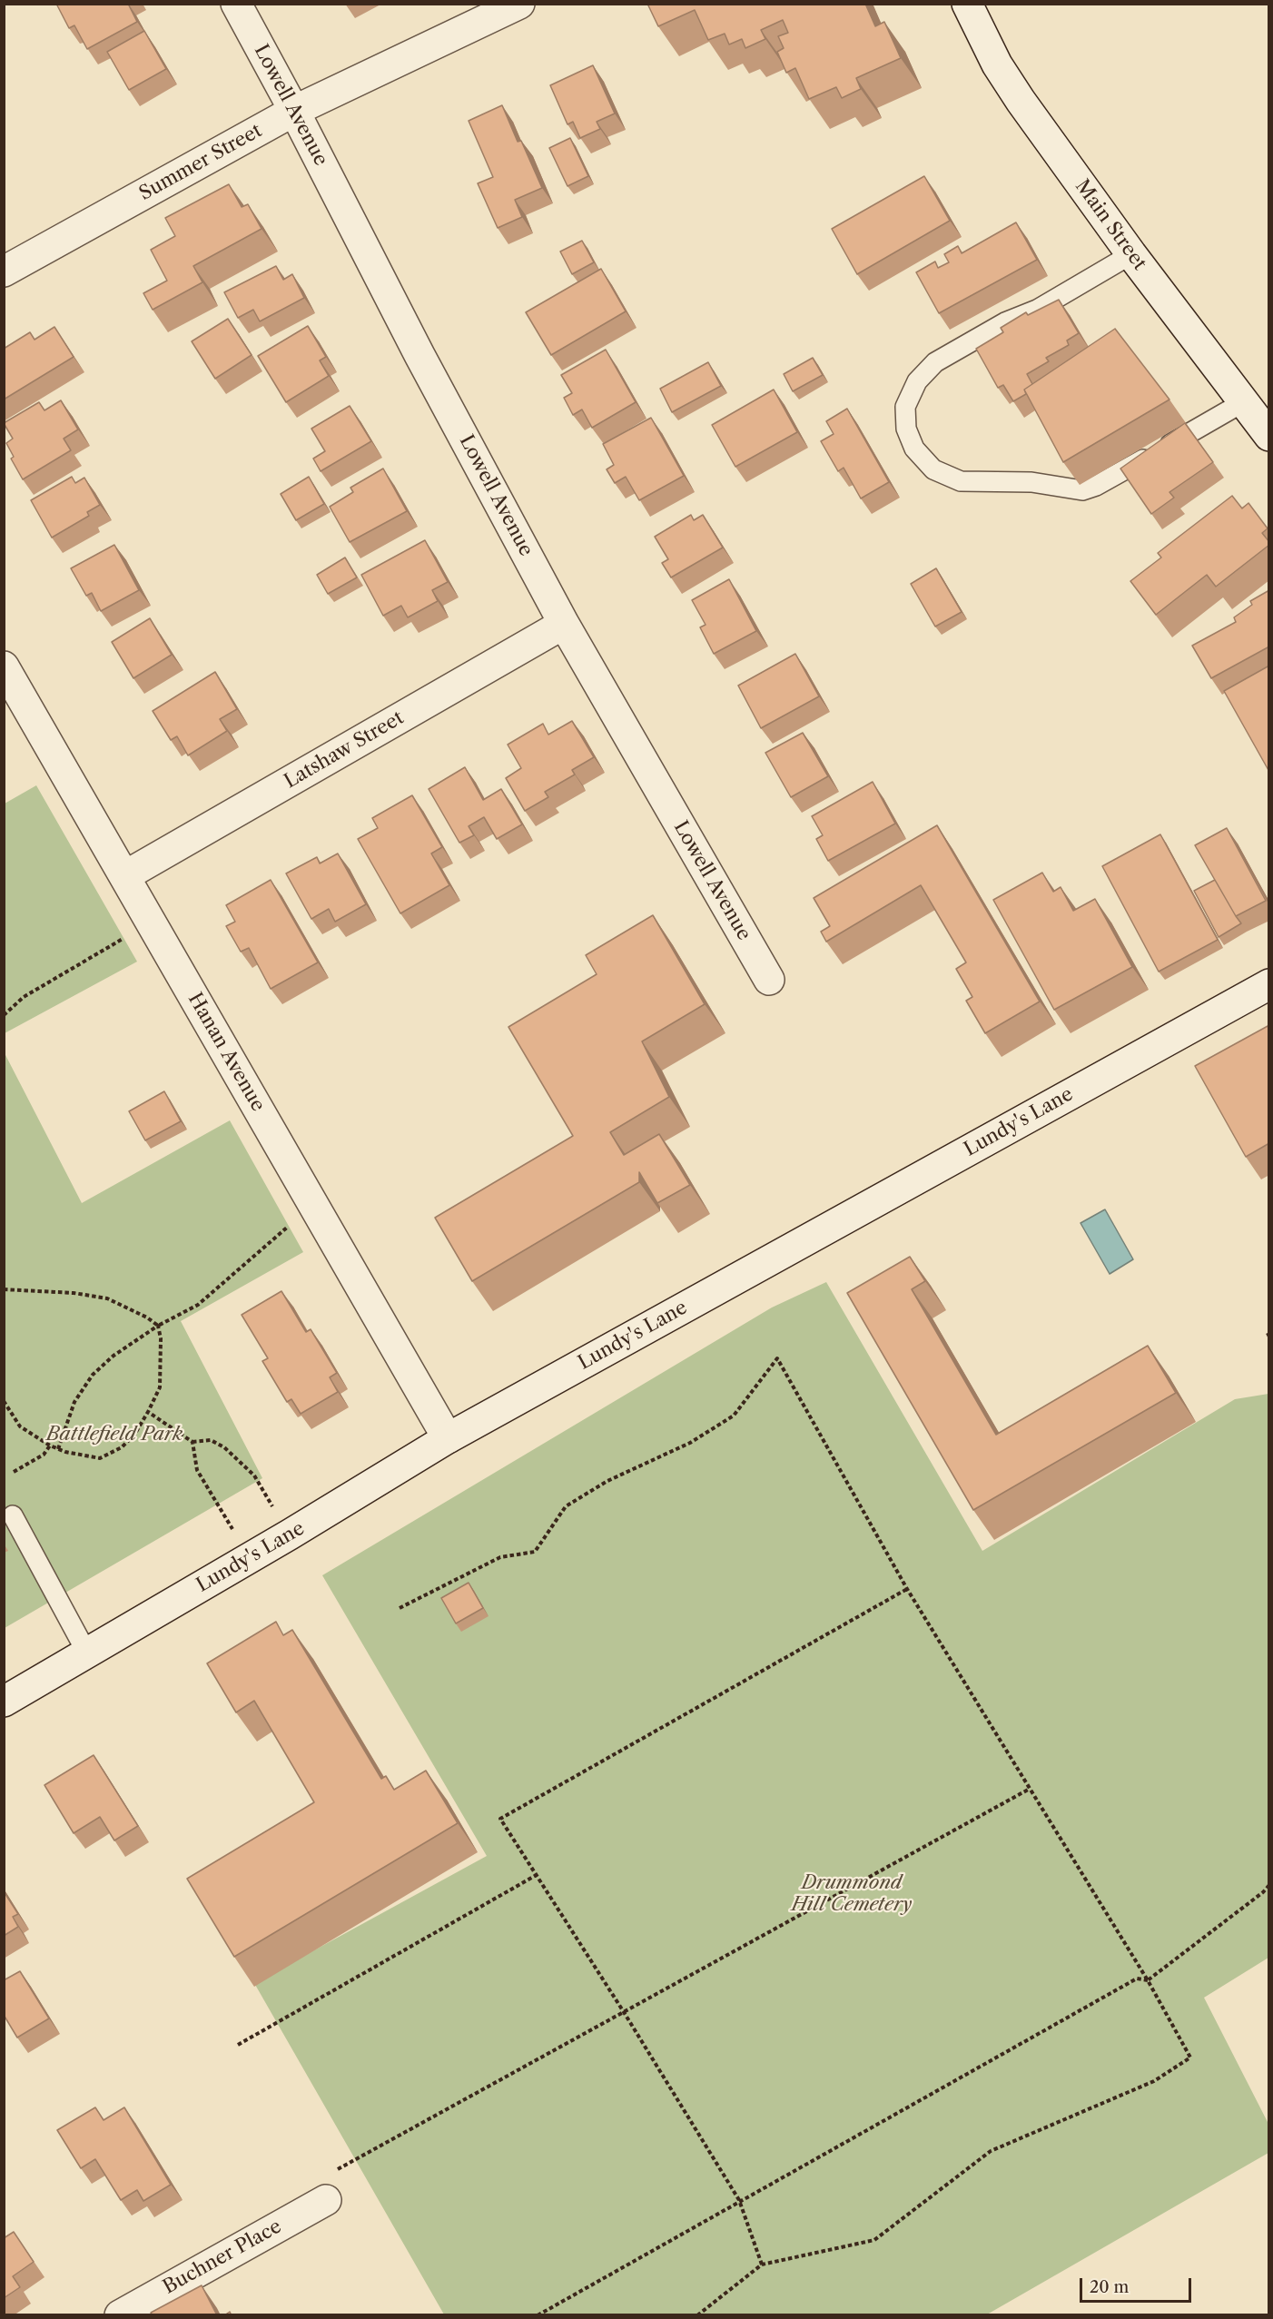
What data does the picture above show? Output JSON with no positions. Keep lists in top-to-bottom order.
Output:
{
  "streets": {
    "street": [
      "Lowell Avenue",
      "Summer Street",
      "Main Street",
      "Latshaw Street",
      "Hanan Avenue",
      "Lundy's Lane",
      "Buchner Place"
    ]
  },
  "crossings": [
    ["Lowell Avenue", "Summer Street"],
    ["Lowell Avenue", "Latshaw Street"],
    ["Latshaw Street", "Hanan Avenue"],
    ["Hanan Avenue", "Lundy's Lane"]
  ],
  "parks": ["Battlefield Park", "Drummond Hill Cemetery"],
  "scale_bar": "20 m"
}
